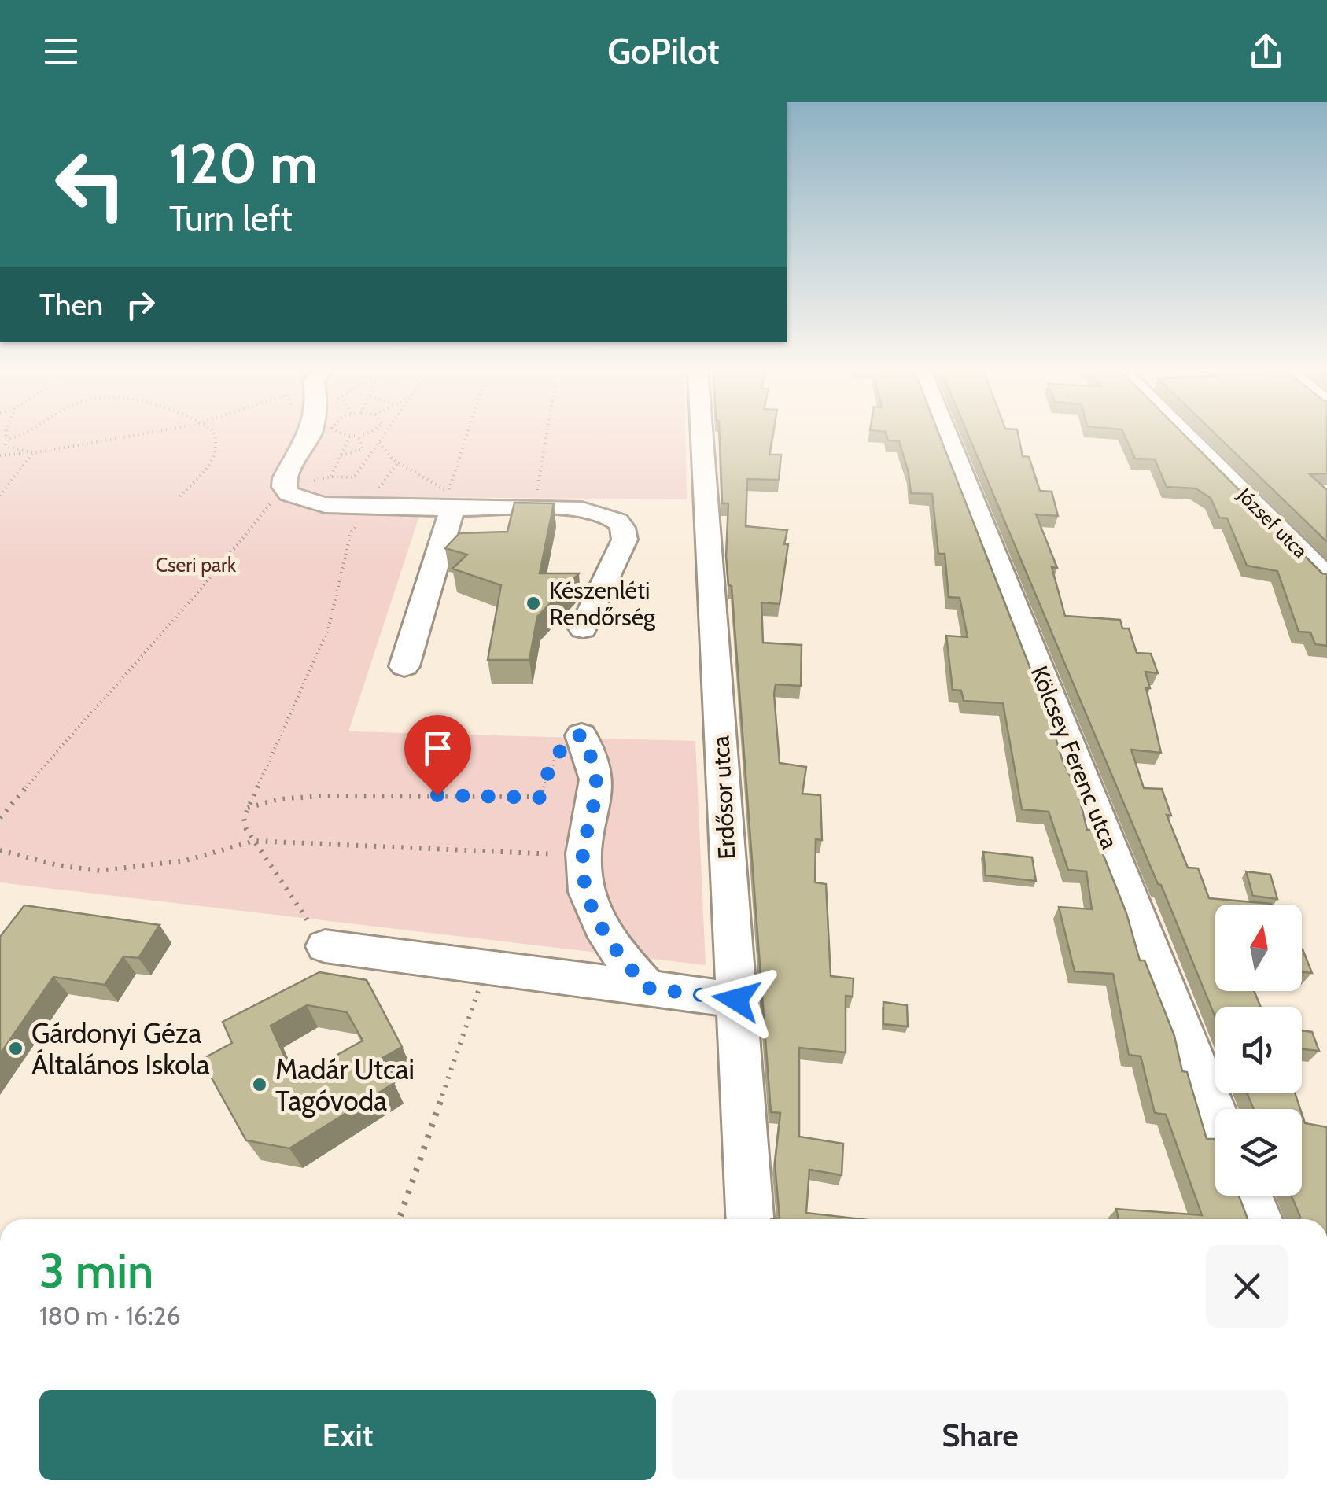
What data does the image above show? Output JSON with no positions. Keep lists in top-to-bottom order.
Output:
{
  "streets": {
    "street": ["József utca", "Kölcsey Ferenc utca", "Erdősor utca"]
  },
  "parks": ["Cseri park"],
  "places": ["Készenléti Rendőrség", "Gárdonyi Géza Általános Iskola", "Madár Utcai Tagóvoda"],
  "north": "top",
  "page": {
    "header": "GoPilot",
    "turn": ["120 m", "Turn left"],
    "then": "Then",
    "heading": ["3 min", "180 m · 16:26"],
    "buttons": ["Exit", "Share"]
  }
}
